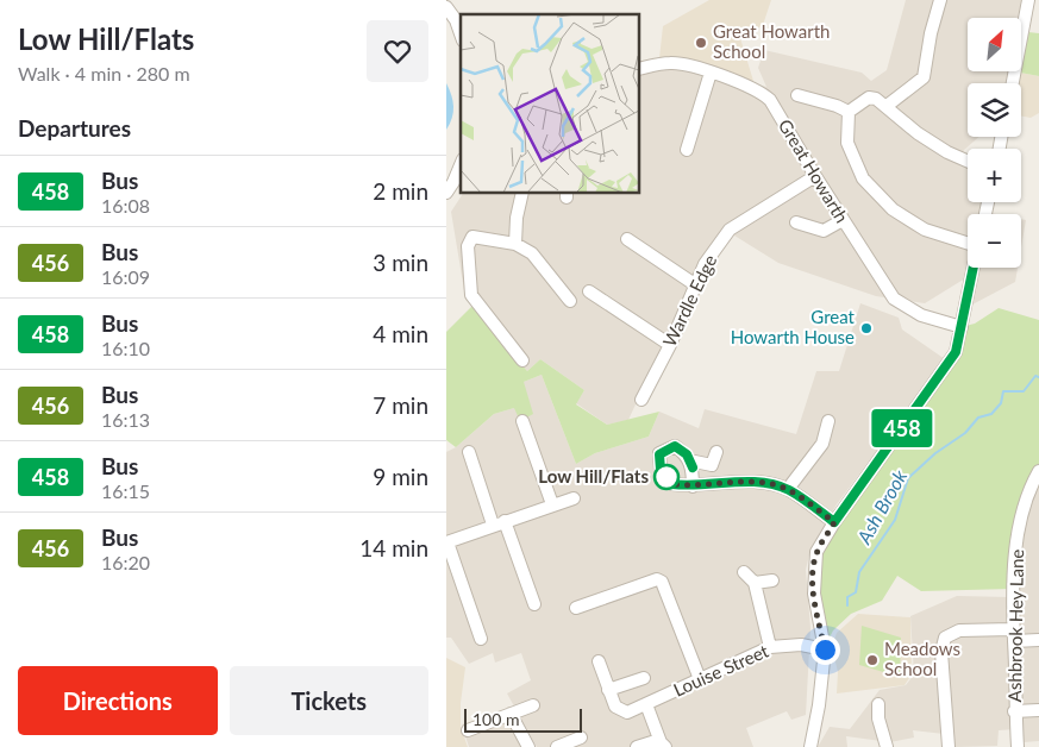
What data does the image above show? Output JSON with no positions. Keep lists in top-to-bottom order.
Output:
{
  "streets": {
    "street": [
      "Great Howarth",
      "Wardle Edge",
      "Ashbrook Hey Lane",
      "Louise Street"
    ]
  },
  "crossings": [
    ["Great Howarth", "Wardle Edge"]
  ],
  "water": ["Ash Brook"],
  "places": [
    "Great Howarth School",
    "Great Howarth House",
    "Low Hill/Flats",
    "Meadows School"
  ],
  "lines": ["bus line 458"],
  "scale_bar": "100 m",
  "north": "top right",
  "page": {
    "heading": [
      ["Low Hill/Flats", "Walk · 4 min · 280 m"],
      "Departures"
    ],
    "on_map": "458",
    "map_buttons": ["+", "−"],
    "list": [
      {
        "mark": "458",
        "name": "Bus",
        "note": "16:08",
        "value": "2 min"
      },
      {
        "mark": "456",
        "name": "Bus",
        "note": "16:09",
        "value": "3 min"
      },
      {
        "mark": "458",
        "name": "Bus",
        "note": "16:10",
        "value": "4 min"
      },
      {
        "mark": "456",
        "name": "Bus",
        "note": "16:13",
        "value": "7 min"
      },
      {
        "mark": "458",
        "name": "Bus",
        "note": "16:15",
        "value": "9 min"
      },
      {
        "mark": "456",
        "name": "Bus",
        "note": "16:20",
        "value": "14 min"
      }
    ],
    "buttons": ["Directions", "Tickets"],
    "scale": "100 m"
  }
}
